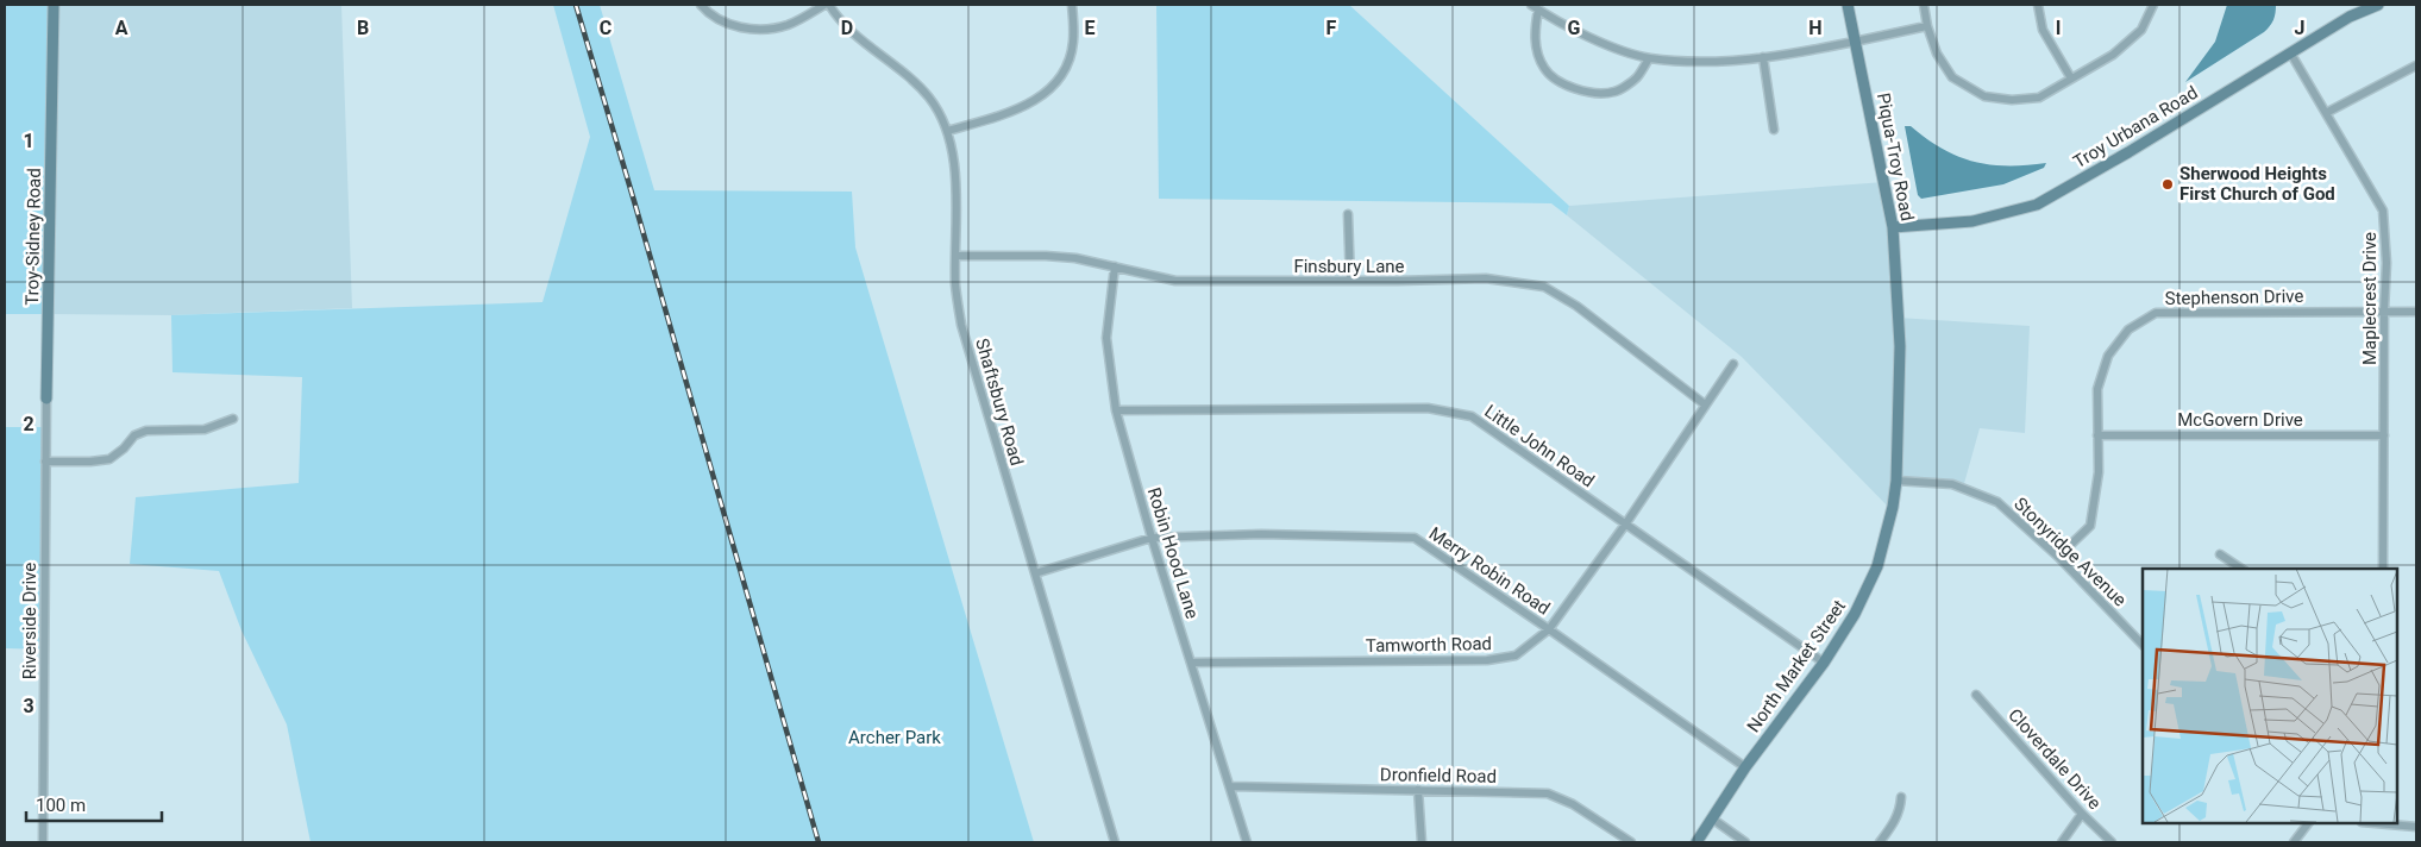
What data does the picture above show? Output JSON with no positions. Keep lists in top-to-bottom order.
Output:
{
  "streets": {
    "street": [
      "Troy Urbana Road",
      "Piqua-Troy Road",
      "Troy-Sidney Road",
      "Finsbury Lane",
      "Stephenson Drive",
      "Maplecrest Drive",
      "Shaftsbury Road",
      "McGovern Drive",
      "Little John Road",
      "Stonyridge Avenue",
      "Robin Hood Lane",
      "Merry Robin Road",
      "Riverside Drive",
      "Tamworth Road",
      "North Market Street",
      "Cloverdale Drive",
      "Dronfield Road"
    ]
  },
  "crossings": [
    ["Troy Urbana Road", "Piqua-Troy Road"],
    ["Troy Urbana Road", "Maplecrest Drive"],
    ["Piqua-Troy Road", "North Market Street"],
    ["Troy-Sidney Road", "Riverside Drive"],
    ["Finsbury Lane", "Shaftsbury Road"],
    ["Finsbury Lane", "Robin Hood Lane"],
    ["Finsbury Lane", "Tamworth Road"],
    ["Stephenson Drive", "Maplecrest Drive"],
    ["Stephenson Drive", "McGovern Drive"],
    ["Stephenson Drive", "Stonyridge Avenue"],
    ["Maplecrest Drive", "McGovern Drive"],
    ["Shaftsbury Road", "Merry Robin Road"],
    ["Little John Road", "Robin Hood Lane"],
    ["Little John Road", "Tamworth Road"],
    ["Little John Road", "North Market Street"],
    ["Stonyridge Avenue", "North Market Street"],
    ["Robin Hood Lane", "Merry Robin Road"],
    ["Robin Hood Lane", "Tamworth Road"],
    ["Robin Hood Lane", "Dronfield Road"],
    ["Merry Robin Road", "Tamworth Road"],
    ["Merry Robin Road", "North Market Street"]
  ],
  "parks": ["Archer Park"],
  "places": ["Sherwood Heights First Church of God"],
  "scale_bar": "100 m",
  "grid": {
    "columns": [
      "A",
      "B",
      "C",
      "D",
      "E",
      "F",
      "G",
      "H",
      "I",
      "J"
    ],
    "rows": ["1", "2", "3"]
  }
}
